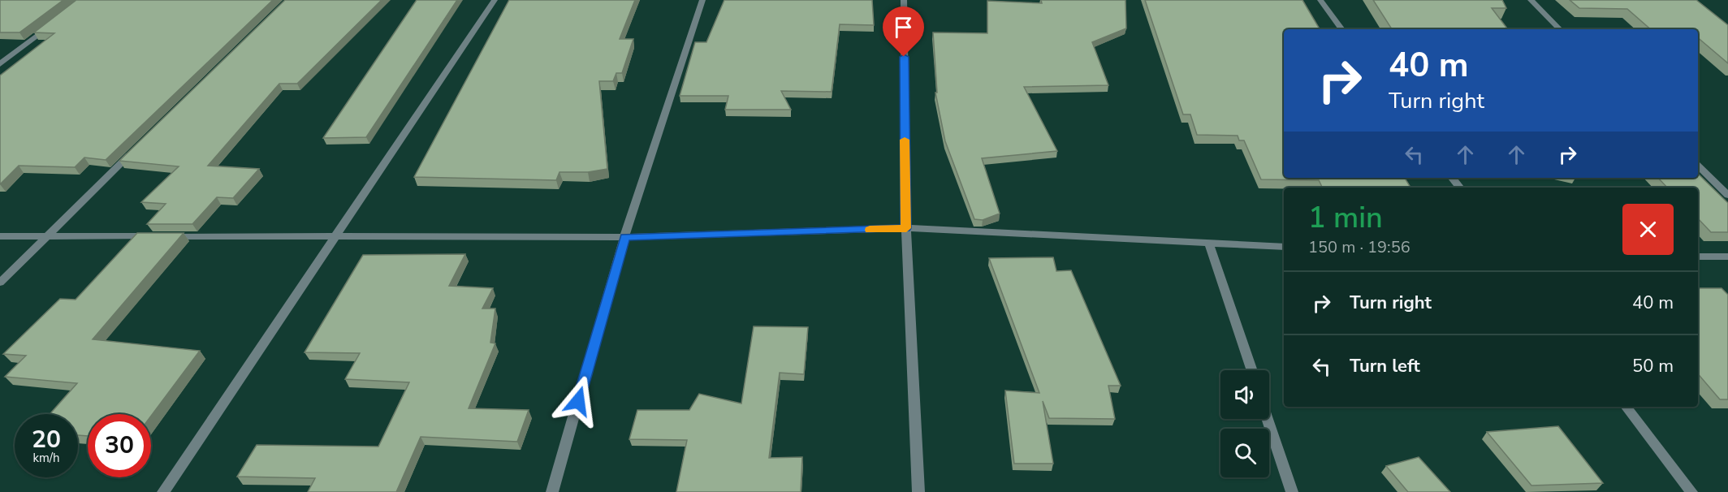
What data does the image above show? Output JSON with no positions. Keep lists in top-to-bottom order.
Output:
{
  "page": {
    "turn": ["40 m", "Turn right"],
    "heading": ["1 min", "150 m · 19:56"],
    "list": [
      {
        "name": "Turn right",
        "value": "40 m"
      },
      {
        "name": "Turn left",
        "value": "50 m"
      }
    ],
    "speed": "20 km/h",
    "limit": "30"
  }
}
